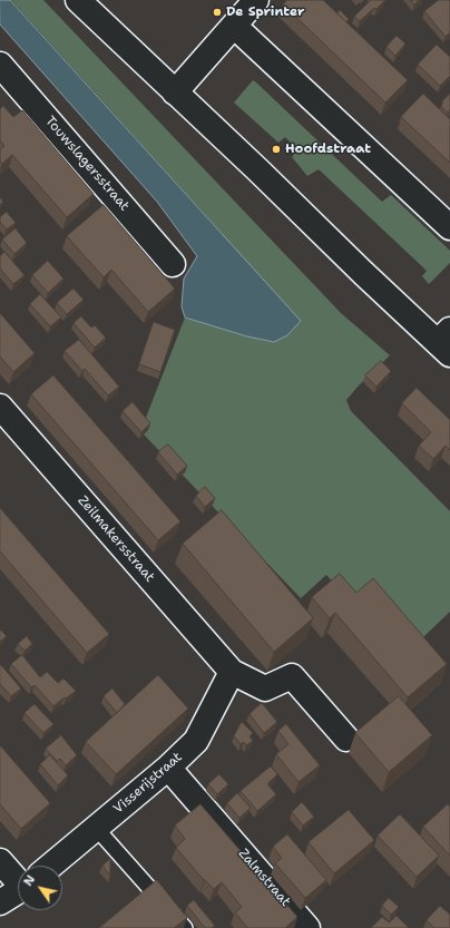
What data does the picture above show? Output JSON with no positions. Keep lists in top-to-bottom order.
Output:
{
  "streets": {
    "street": [
      "Touwslagersstraat",
      "Zeilmakersstraat",
      "Visserijstraat",
      "Zalmstraat"
    ]
  },
  "crossings": [
    ["Zeilmakersstraat", "Visserijstraat"],
    ["Visserijstraat", "Zalmstraat"]
  ],
  "places": ["De Sprinter", "Hoofdstraat"],
  "north": "top left"
}
